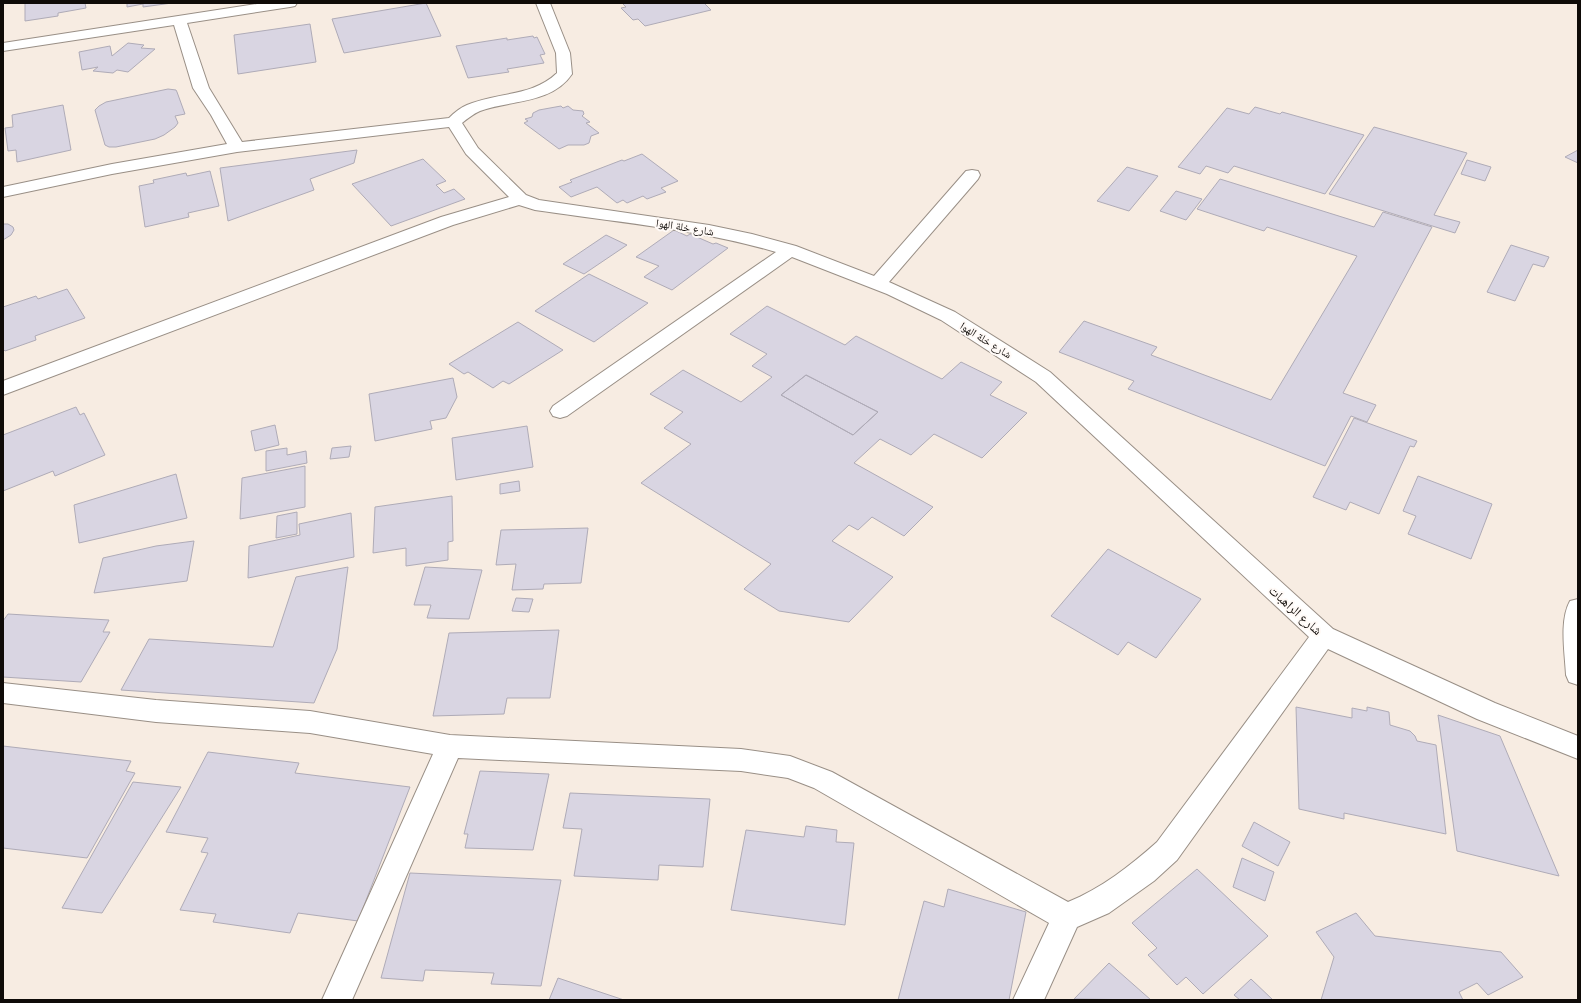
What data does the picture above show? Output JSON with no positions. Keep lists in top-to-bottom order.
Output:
{
  "streets": {
    "street": ["شارع خلة الهوا", "شارع الراهبات"]
  },
  "crossings": [
    ["شارع خلة الهوا", "شارع الراهبات"]
  ]
}
